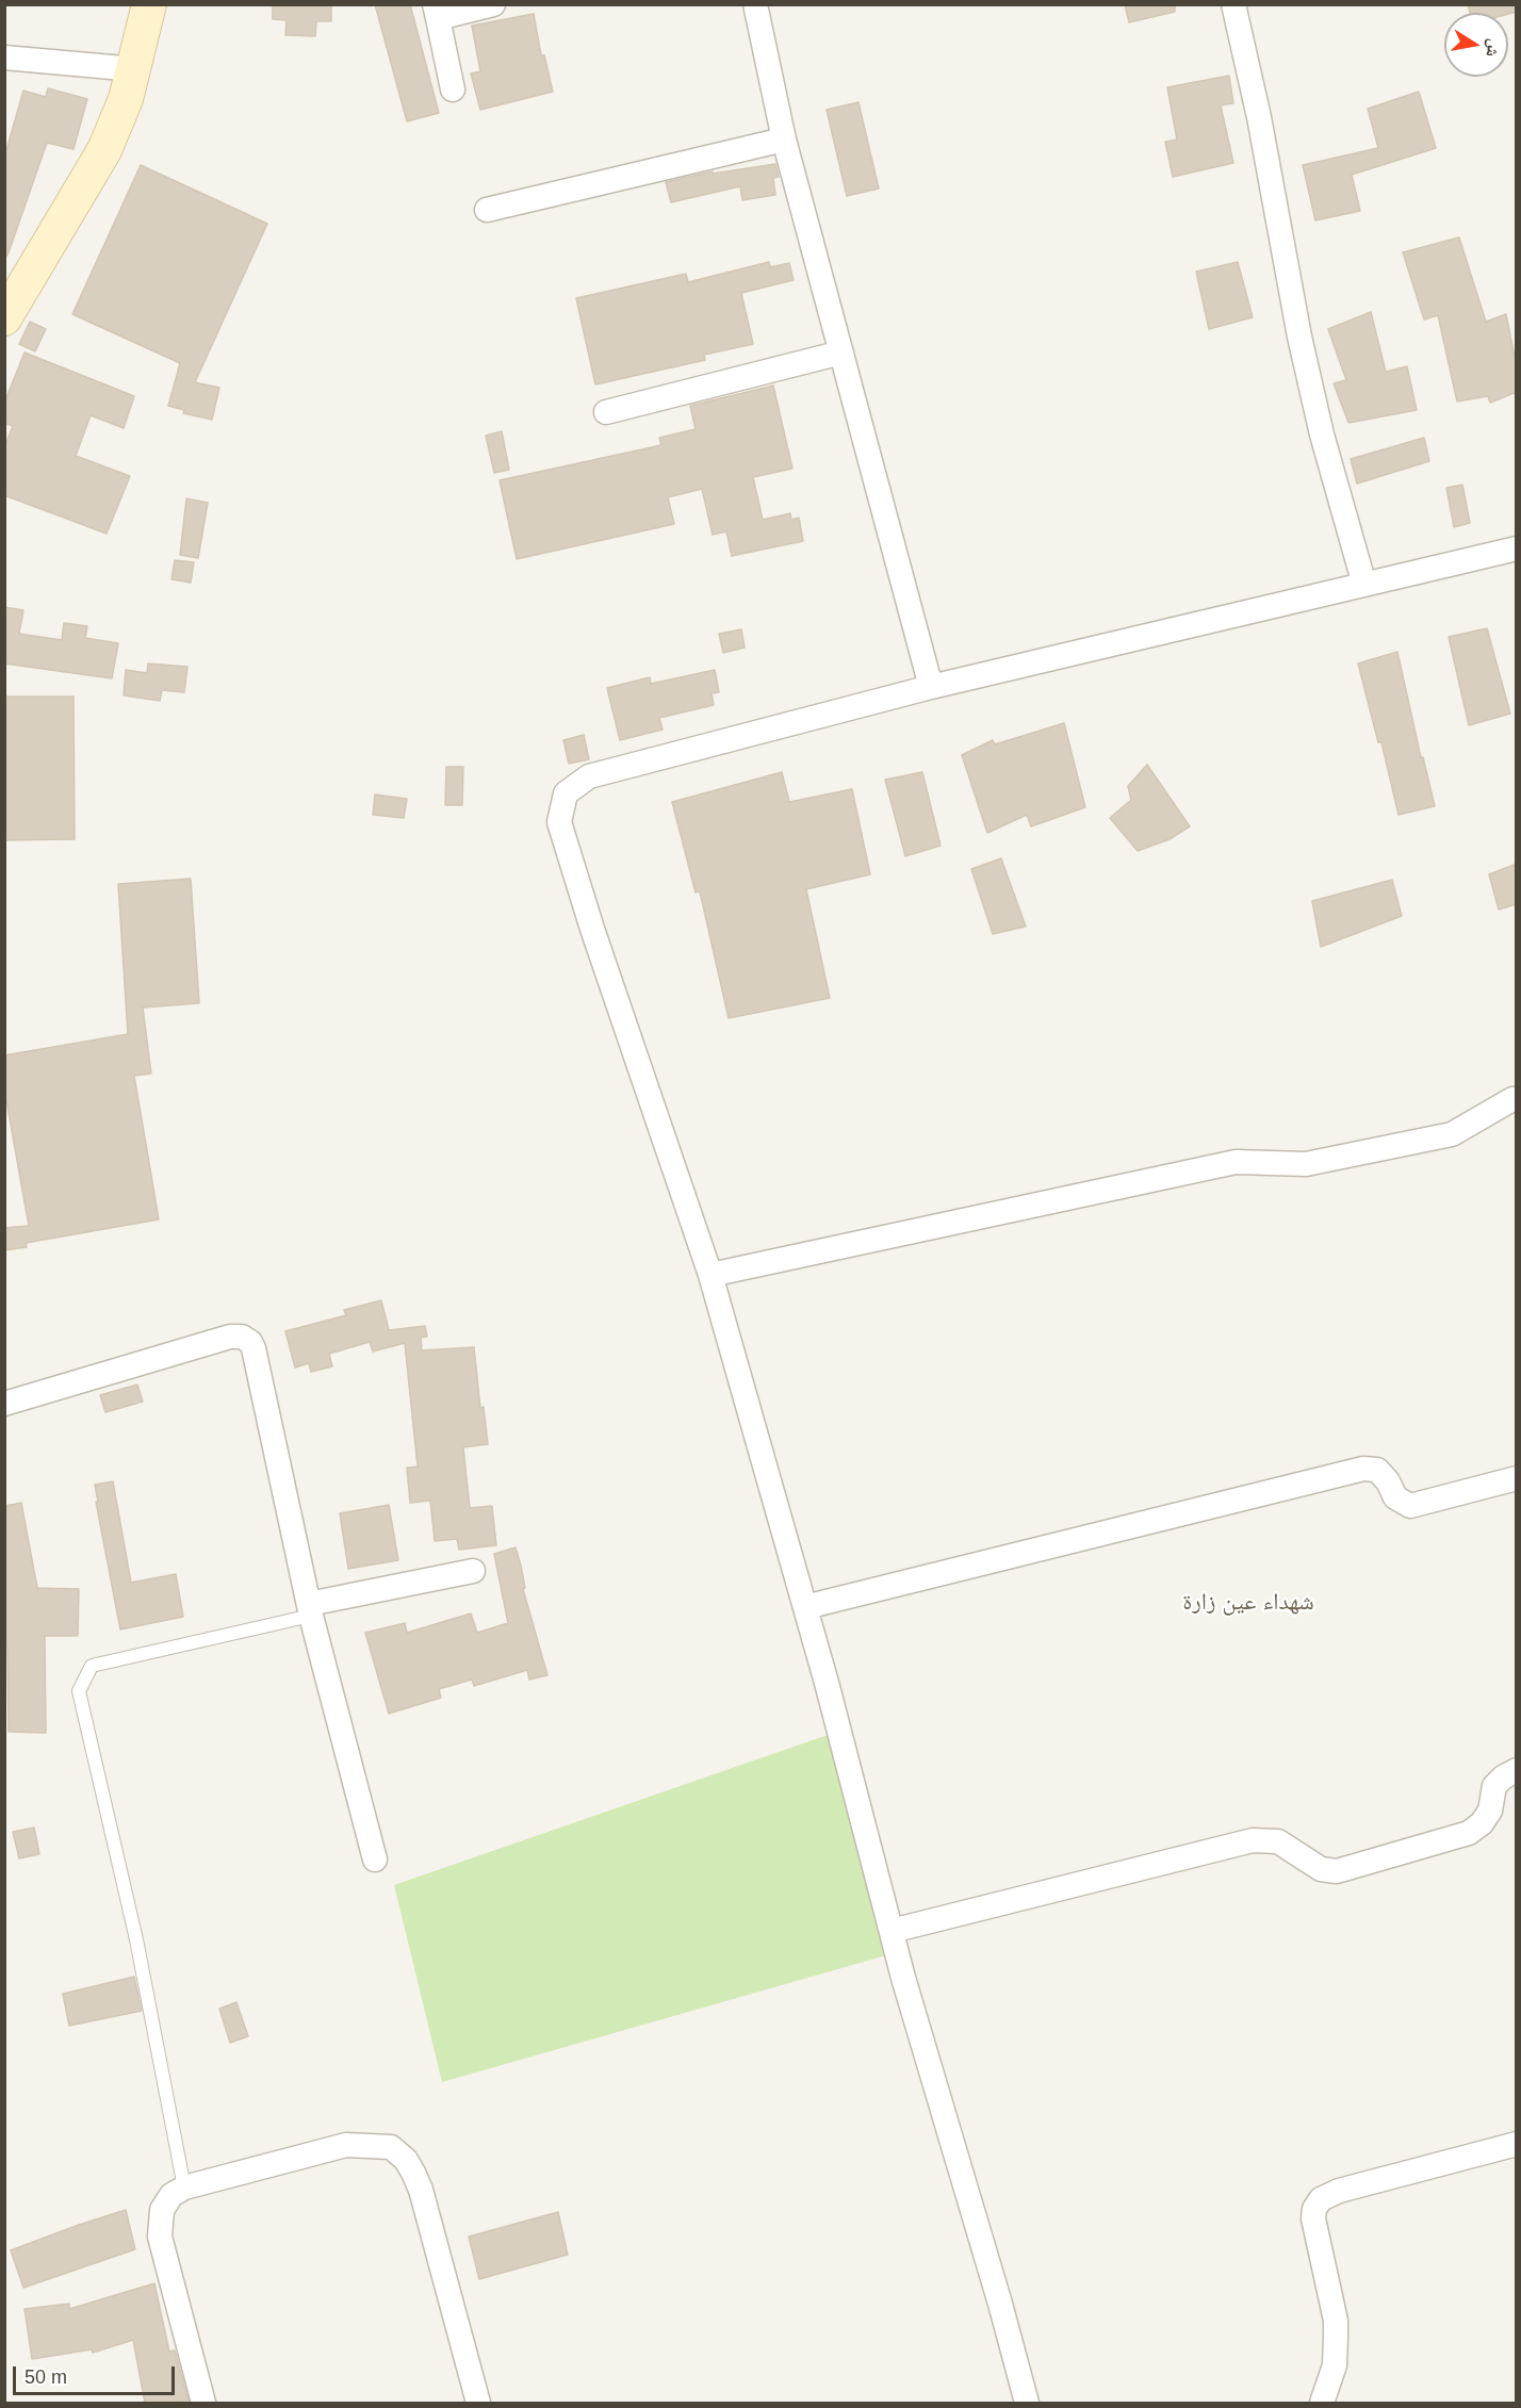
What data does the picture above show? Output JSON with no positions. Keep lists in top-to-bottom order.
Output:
{
  "districts": ["شهداء عين زارة"],
  "scale_bar": "50 m",
  "north": "right"
}
